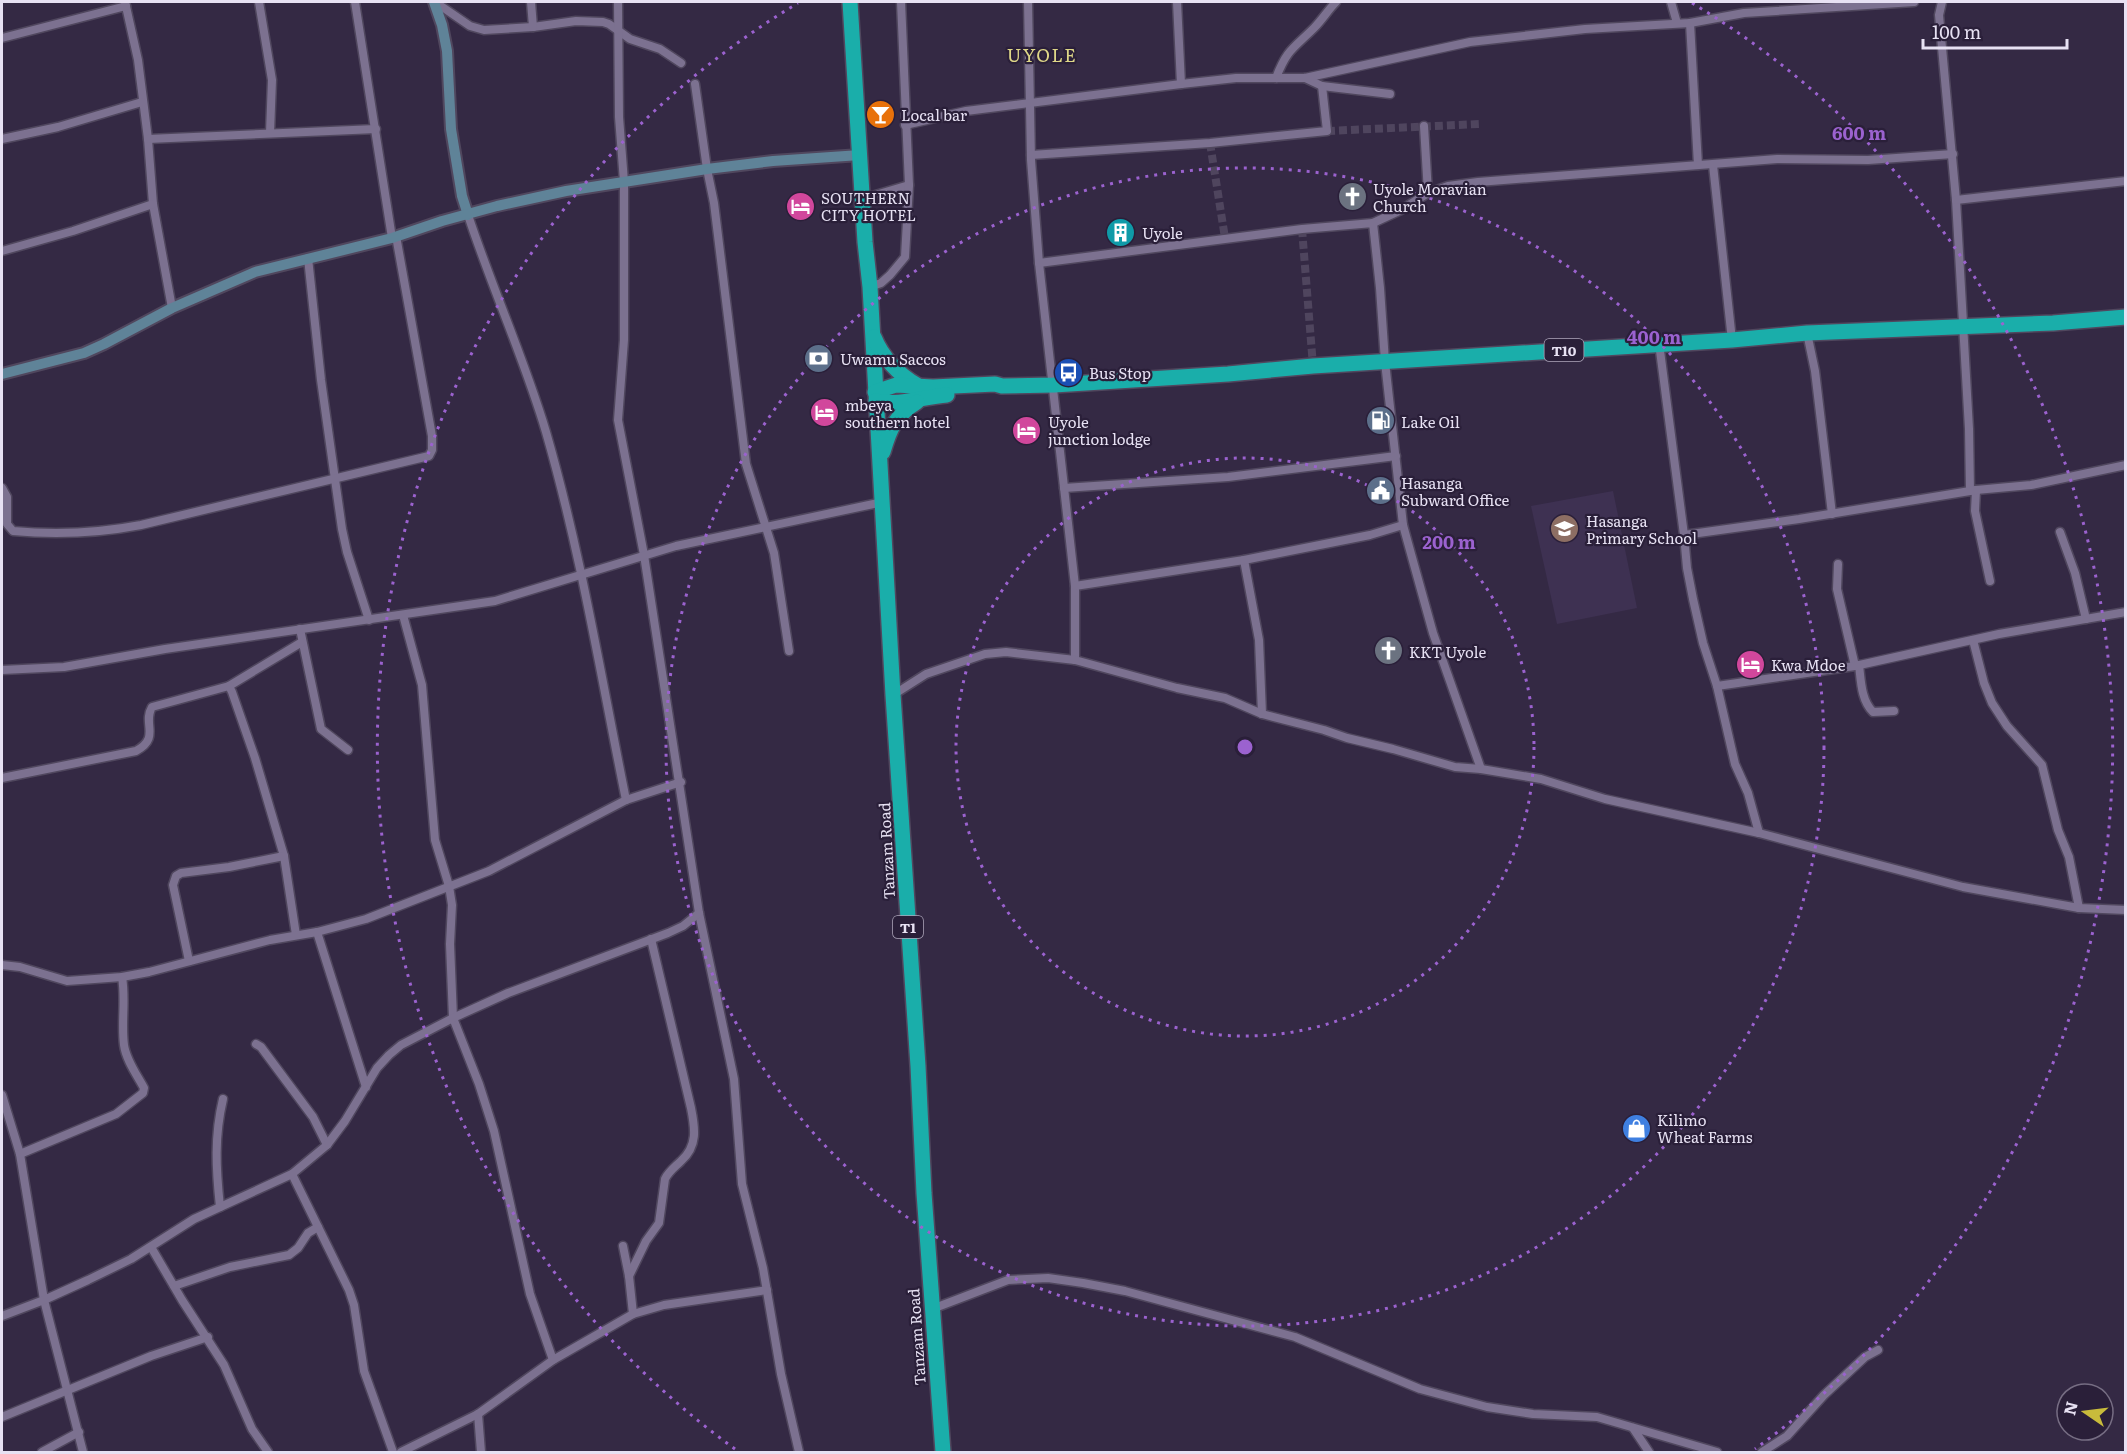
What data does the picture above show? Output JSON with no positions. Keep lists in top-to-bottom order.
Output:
{
  "streets": {
    "highway": ["T10", "Tanzam Road", "T1"]
  },
  "crossings": [
    ["T10", "Tanzam Road"],
    ["T10", "T1"],
    ["Tanzam Road", "T1"]
  ],
  "districts": ["UYOLE"],
  "places": {
    "bar": ["Local bar"],
    "church": ["Uyole Moravian Church", "KKT Uyole"],
    "hotel": [
      "SOUTHERN CITY HOTEL",
      "mbeya southern hotel",
      "Uyole junction lodge",
      "Kwa Mdoe"
    ],
    "building": ["Uyole"],
    "bank": ["Uwamu Saccos"],
    "bus stop": ["Bus Stop"],
    "fuel station": ["Lake Oil"],
    "public building": ["Hasanga Subward Office"],
    "school or university": ["Hasanga Primary School"],
    "shop": ["Kilimo Wheat Farms"]
  },
  "scale_bar": "100 m",
  "north": "left",
  "rings": ["600 m", "400 m", "200 m"]
}
